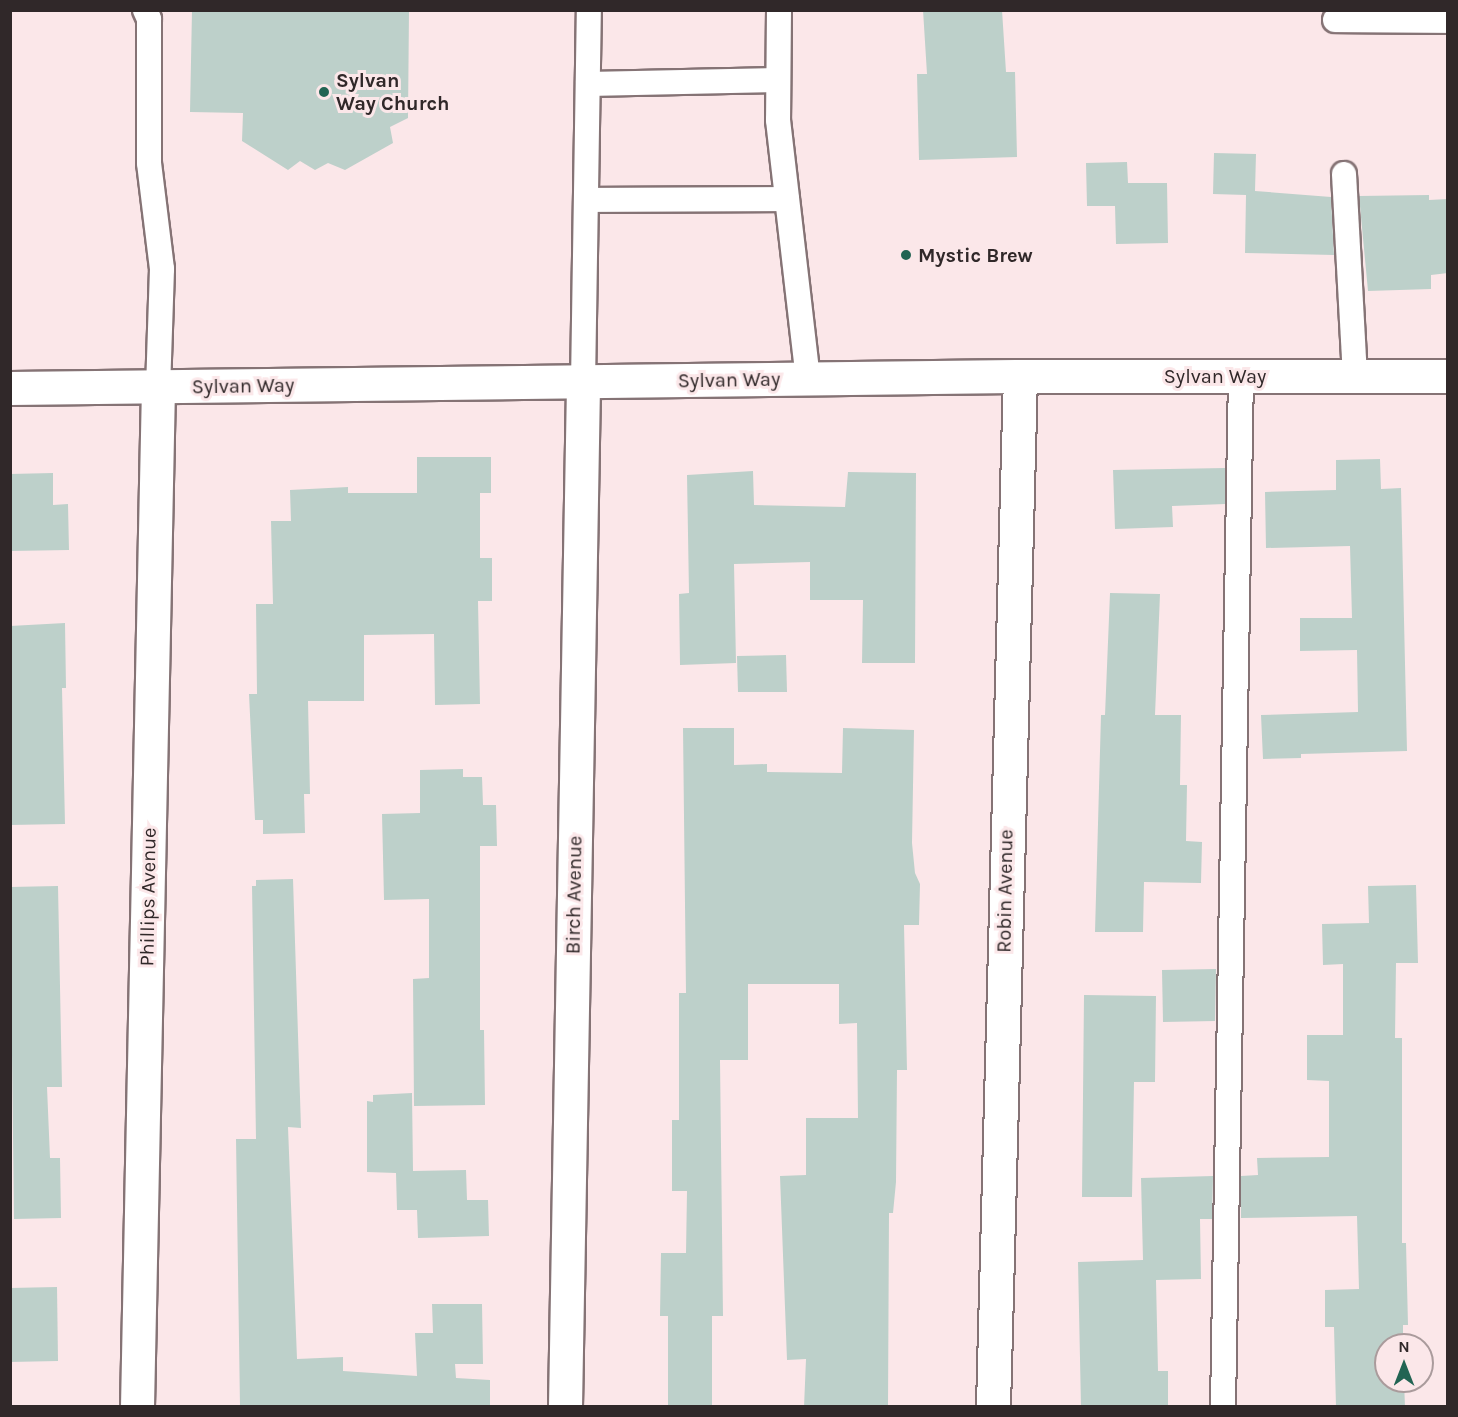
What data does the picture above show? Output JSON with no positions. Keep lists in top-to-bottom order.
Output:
{
  "streets": {
    "street": [
      "Sylvan Way",
      "Robin Avenue",
      "Birch Avenue",
      "Phillips Avenue"
    ]
  },
  "crossings": [
    ["Sylvan Way", "Robin Avenue"],
    ["Sylvan Way", "Birch Avenue"],
    ["Sylvan Way", "Phillips Avenue"]
  ],
  "places": ["Sylvan Way Church", "Mystic Brew"],
  "north": "top"
}
